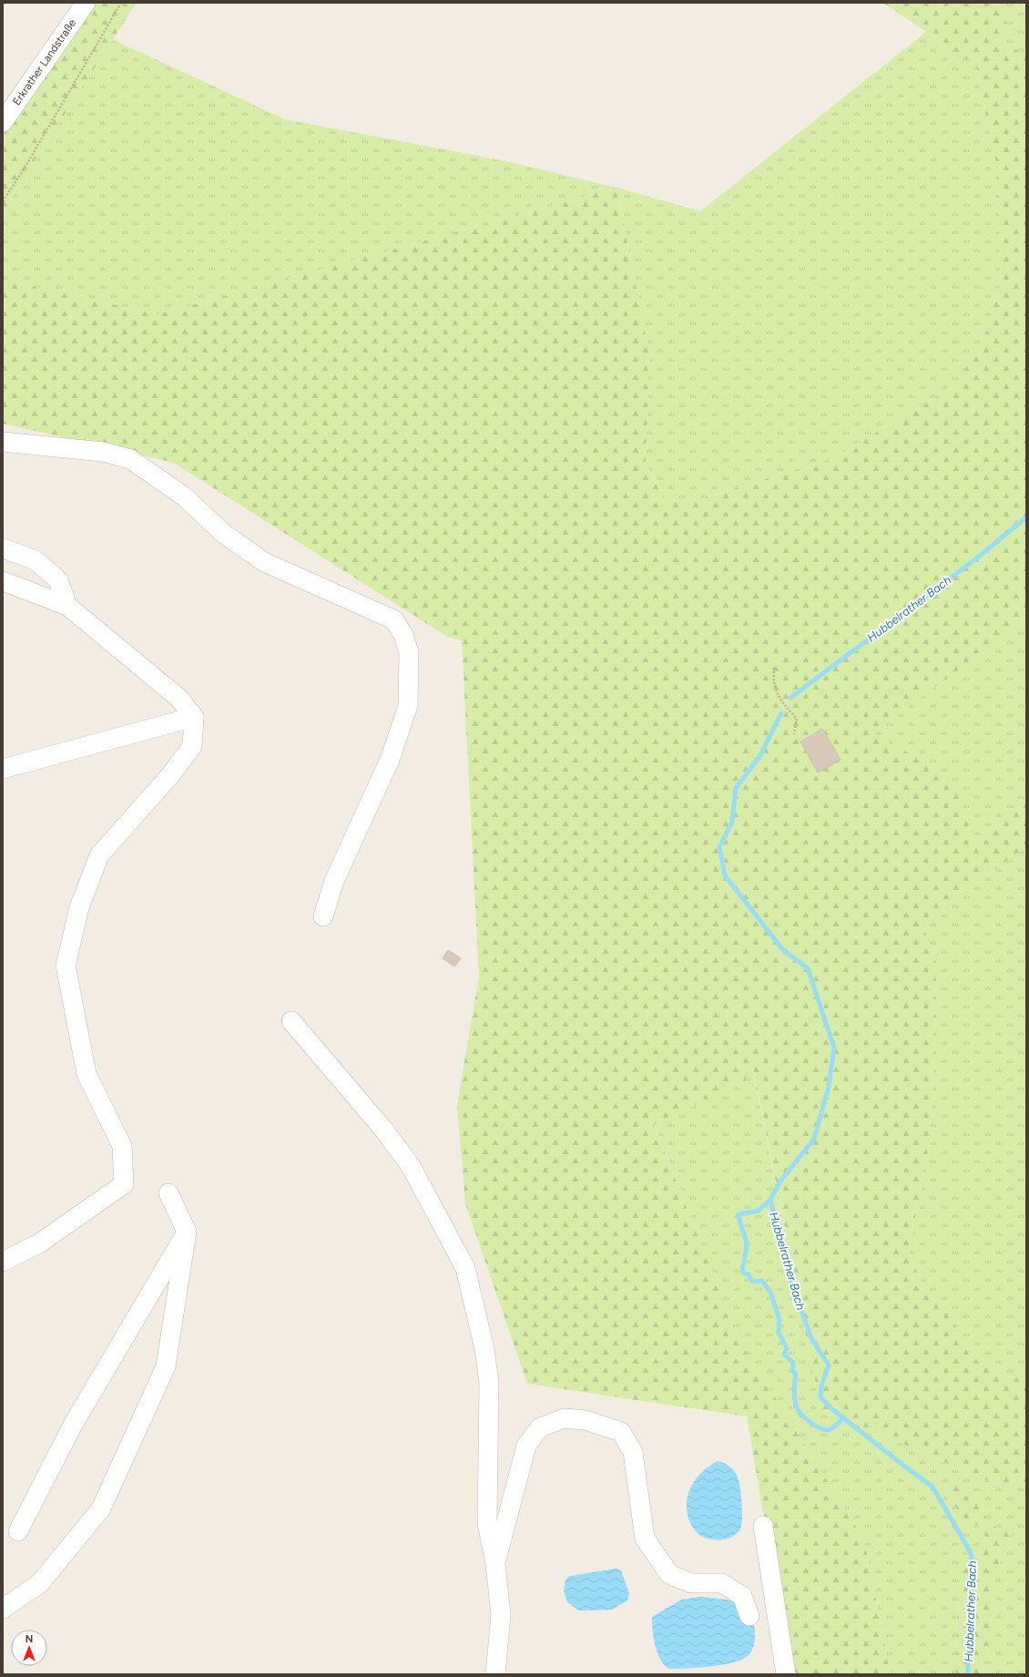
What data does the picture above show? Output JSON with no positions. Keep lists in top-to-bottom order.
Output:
{
  "streets": {
    "street": ["Erkrather Landstraße"]
  },
  "water": ["Hubbelrather Bach"],
  "north": "top"
}
